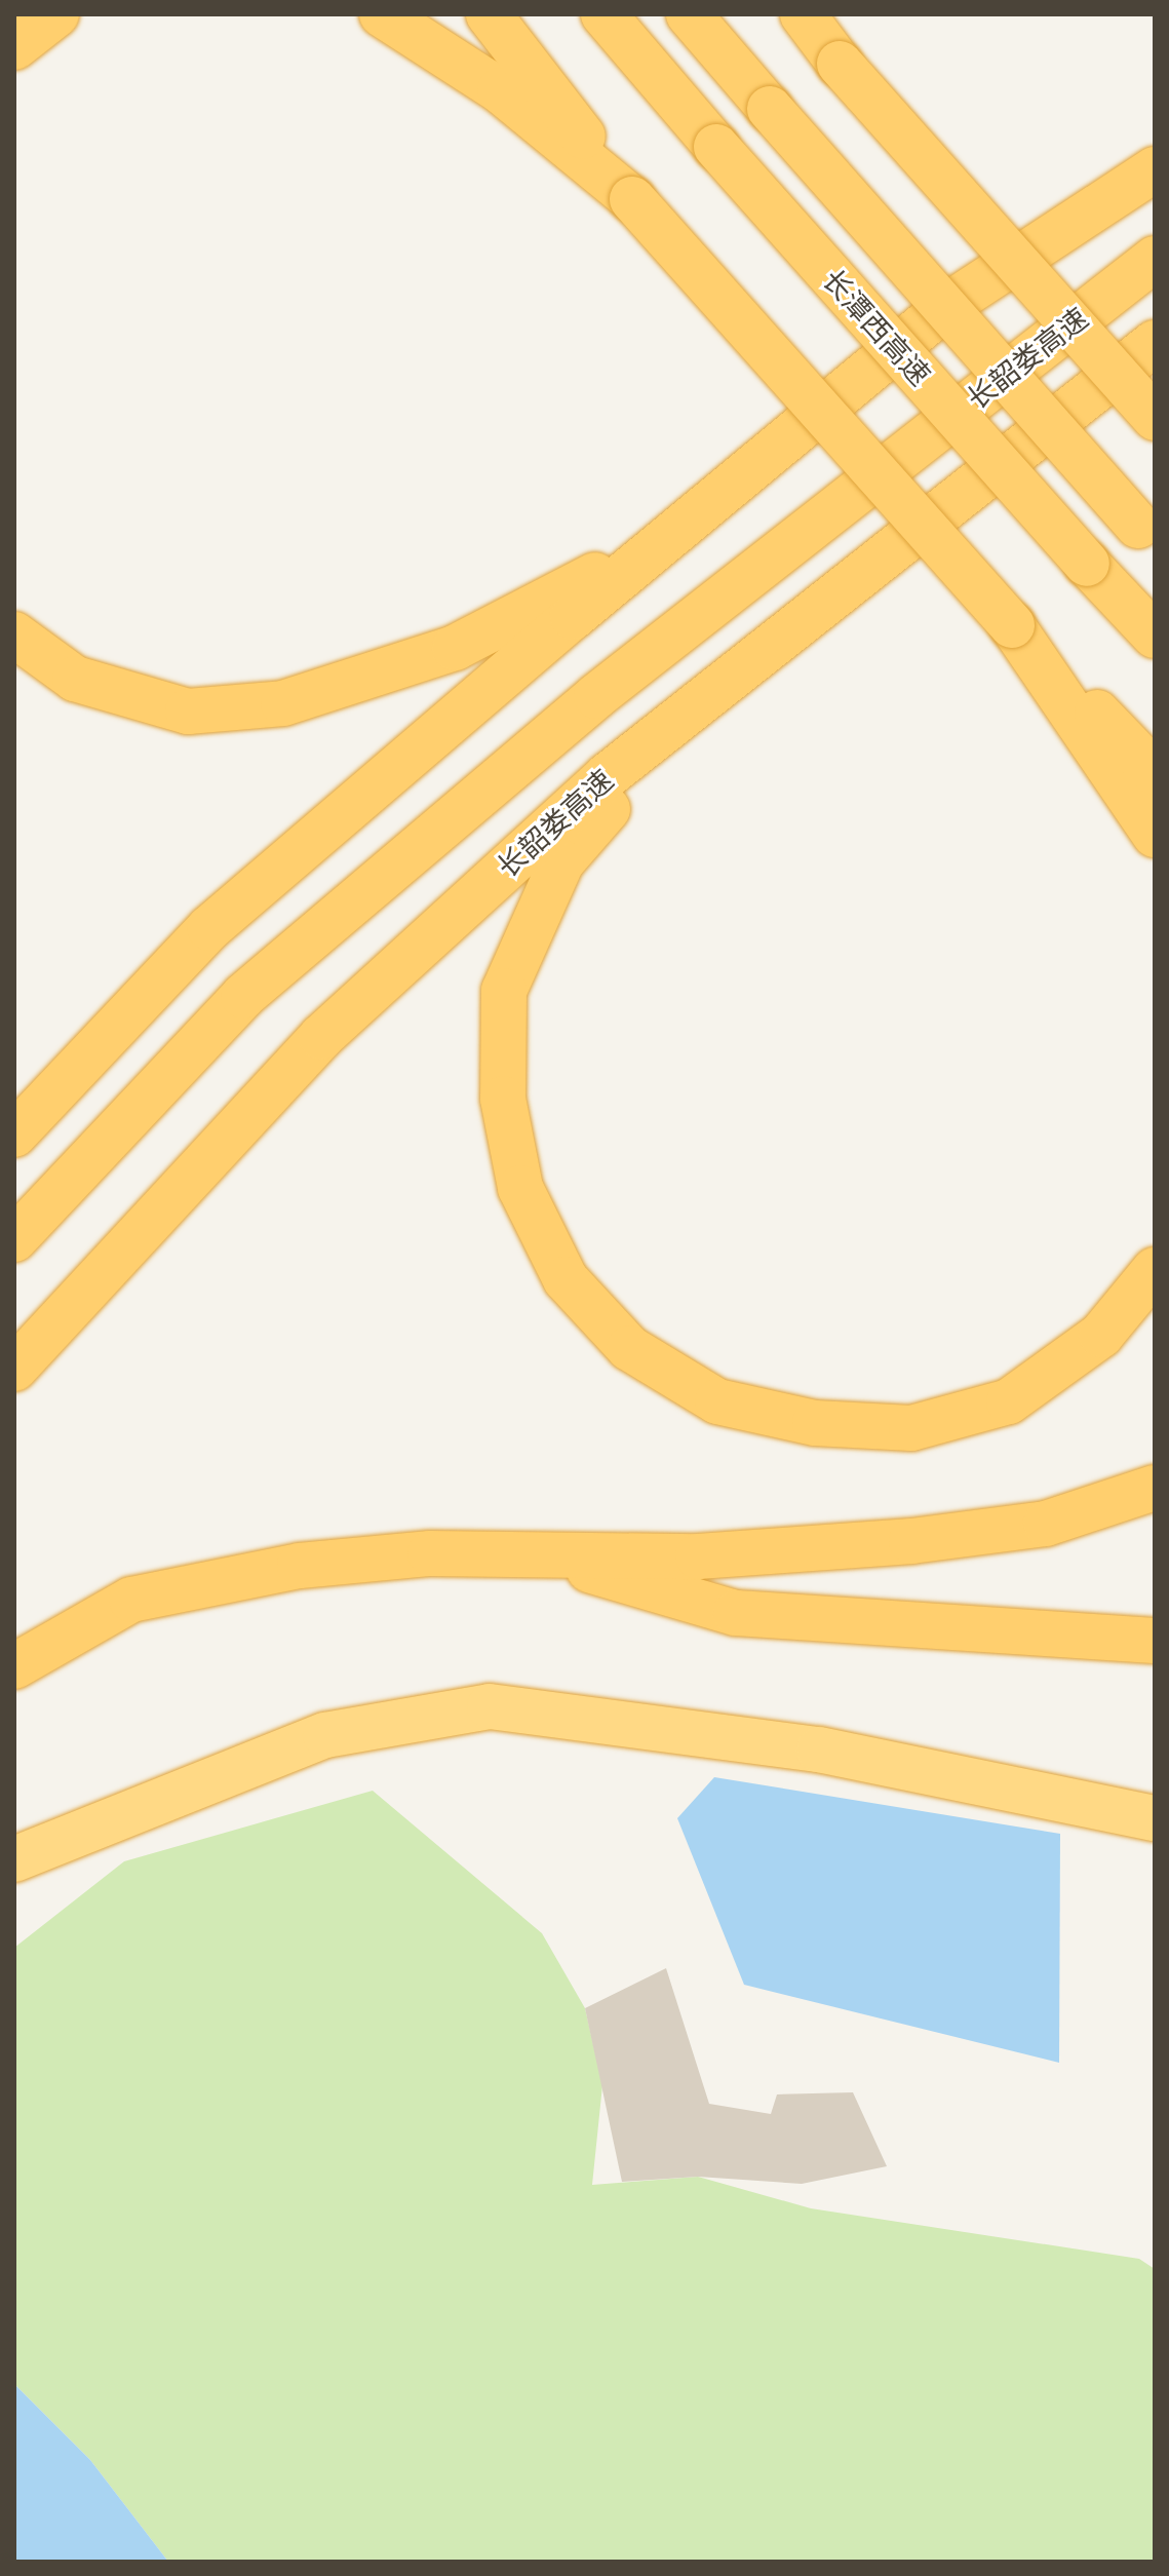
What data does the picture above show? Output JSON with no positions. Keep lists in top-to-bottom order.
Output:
{
  "streets": {
    "highway": ["长潭西高速", "长韶娄高速"]
  }
}
